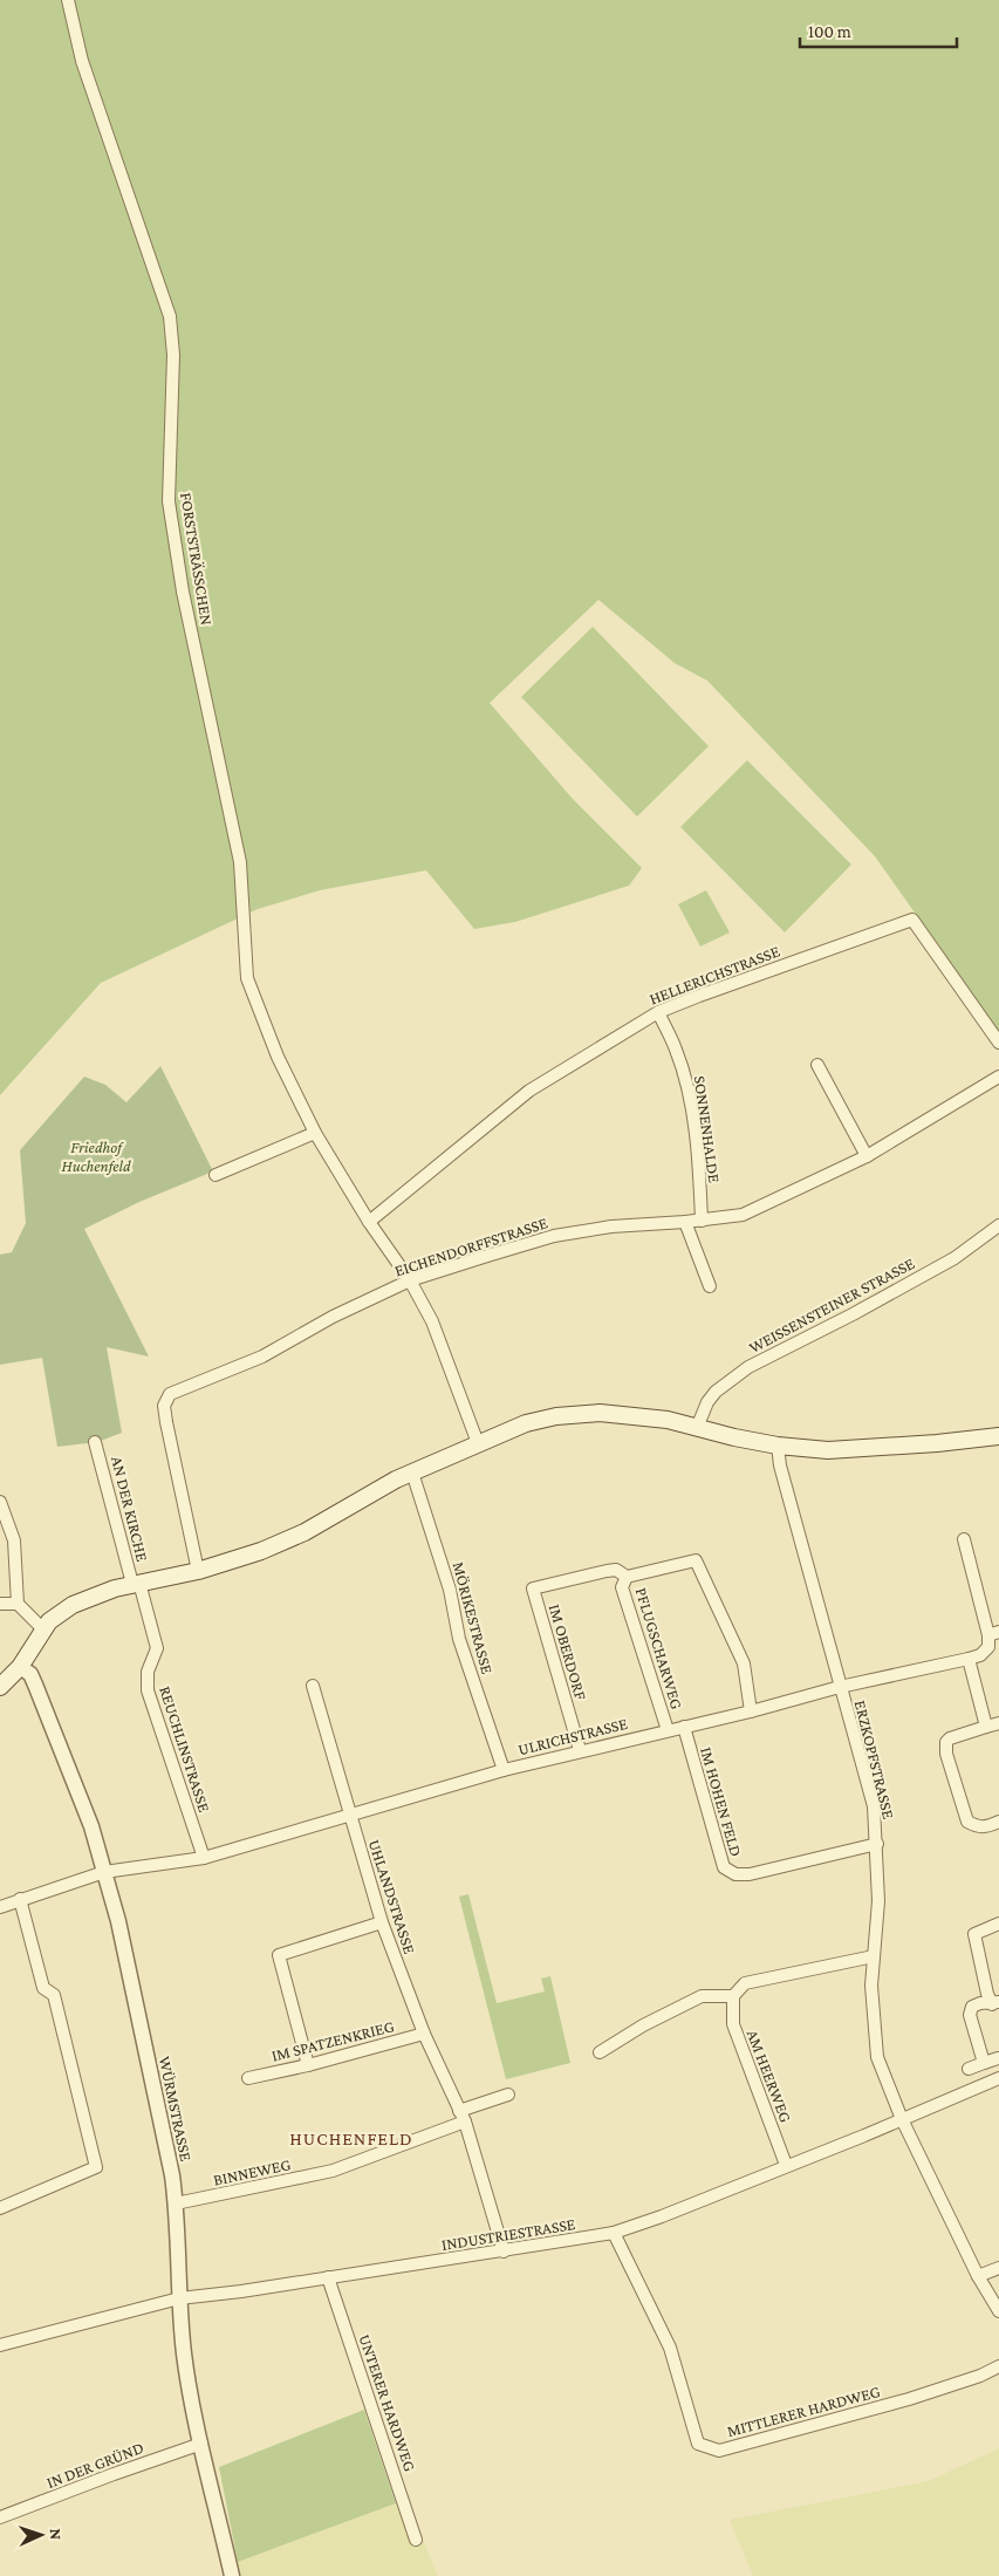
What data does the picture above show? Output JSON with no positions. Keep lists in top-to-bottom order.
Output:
{
  "streets": {
    "street": [
      "FORSTSTRÄSSCHEN",
      "HELLERICHSTRASSE",
      "SONNENHALDE",
      "EICHENDORFFSTRASSE",
      "WEISSENSTEINER STRASSE",
      "AN DER KIRCHE",
      "MÖRIKESTRASSE",
      "PFLUGSCHARWEG",
      "IM OBERDORF",
      "ULRICHSTRASSE",
      "REUCHLINSTRASSE",
      "ERZKOPFSTRASSE",
      "IM HOHEN FELD",
      "UHLANDSTRASSE",
      "IM SPATZENKRIEG",
      "AM HEERWEG",
      "WÜRMSTRASSE",
      "BINNEWEG",
      "INDUSTRIESTRASSE",
      "UNTERER HARDWEG",
      "MITTLERER HARDWEG",
      "IN DER GRÜND"
    ]
  },
  "crossings": [
    ["FORSTSTRÄSSCHEN", "HELLERICHSTRASSE"],
    ["FORSTSTRÄSSCHEN", "EICHENDORFFSTRASSE"],
    ["HELLERICHSTRASSE", "SONNENHALDE"],
    ["SONNENHALDE", "EICHENDORFFSTRASSE"],
    ["AN DER KIRCHE", "REUCHLINSTRASSE"],
    ["MÖRIKESTRASSE", "ULRICHSTRASSE"],
    ["PFLUGSCHARWEG", "IM OBERDORF"],
    ["PFLUGSCHARWEG", "ULRICHSTRASSE"],
    ["IM OBERDORF", "ULRICHSTRASSE"],
    ["ULRICHSTRASSE", "REUCHLINSTRASSE"],
    ["ULRICHSTRASSE", "ERZKOPFSTRASSE"],
    ["ULRICHSTRASSE", "IM HOHEN FELD"],
    ["ULRICHSTRASSE", "UHLANDSTRASSE"],
    ["ULRICHSTRASSE", "WÜRMSTRASSE"],
    ["ERZKOPFSTRASSE", "IM HOHEN FELD"],
    ["ERZKOPFSTRASSE", "INDUSTRIESTRASSE"],
    ["UHLANDSTRASSE", "IM SPATZENKRIEG"],
    ["UHLANDSTRASSE", "BINNEWEG"],
    ["UHLANDSTRASSE", "INDUSTRIESTRASSE"],
    ["AM HEERWEG", "INDUSTRIESTRASSE"],
    ["WÜRMSTRASSE", "BINNEWEG"],
    ["WÜRMSTRASSE", "INDUSTRIESTRASSE"],
    ["WÜRMSTRASSE", "IN DER GRÜND"],
    ["INDUSTRIESTRASSE", "UNTERER HARDWEG"],
    ["INDUSTRIESTRASSE", "MITTLERER HARDWEG"]
  ],
  "districts": ["HUCHENFELD"],
  "parks": ["Friedhof Huchenfeld"],
  "scale_bar": "100 m",
  "north": "right"
}
